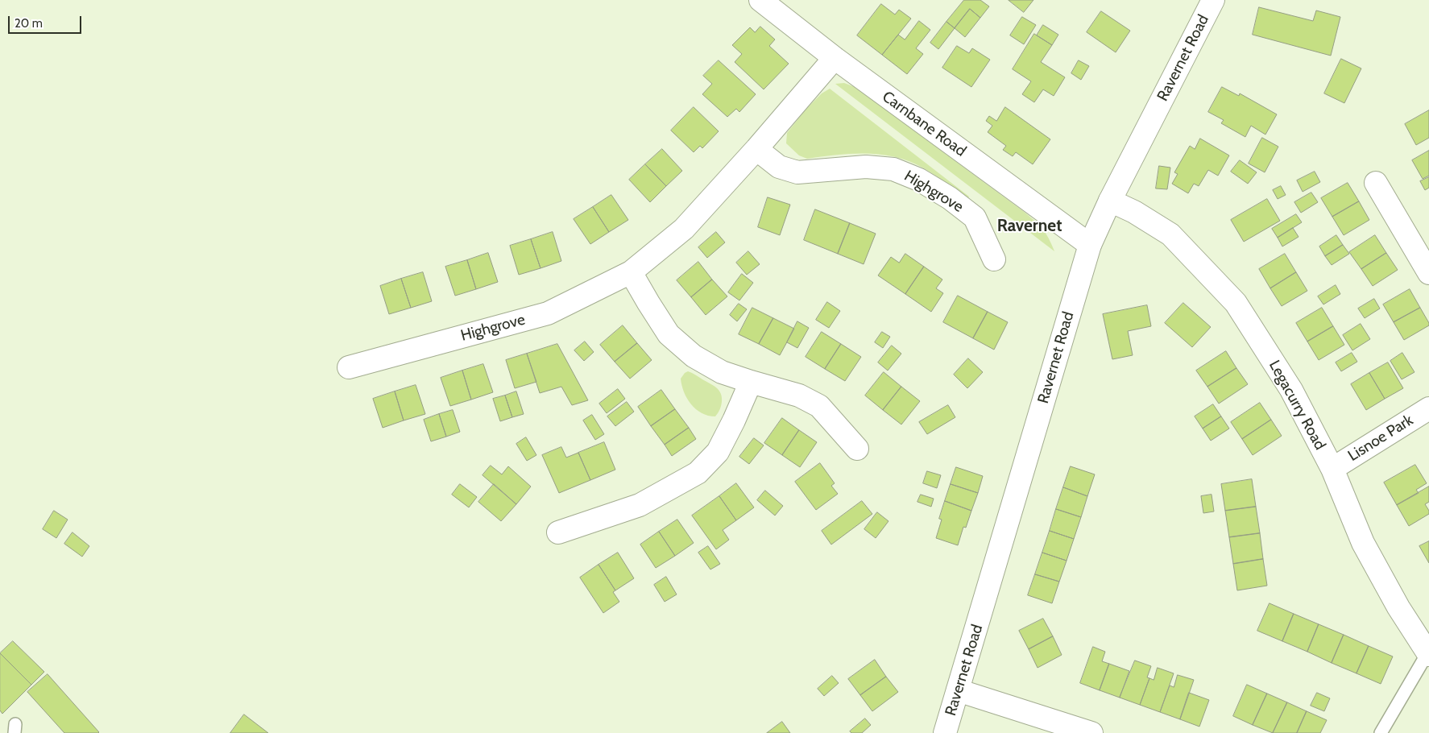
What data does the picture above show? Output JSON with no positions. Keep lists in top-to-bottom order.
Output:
{
  "streets": {
    "street": [
      "Ravernet Road",
      "Carnbane Road",
      "Highgrove",
      "Legacurry Road",
      "Lisnoe Park"
    ]
  },
  "crossings": [
    ["Ravernet Road", "Carnbane Road"],
    ["Ravernet Road", "Legacurry Road"],
    ["Carnbane Road", "Highgrove"],
    ["Legacurry Road", "Lisnoe Park"]
  ],
  "districts": ["Ravernet"],
  "scale_bar": "20 m"
}
